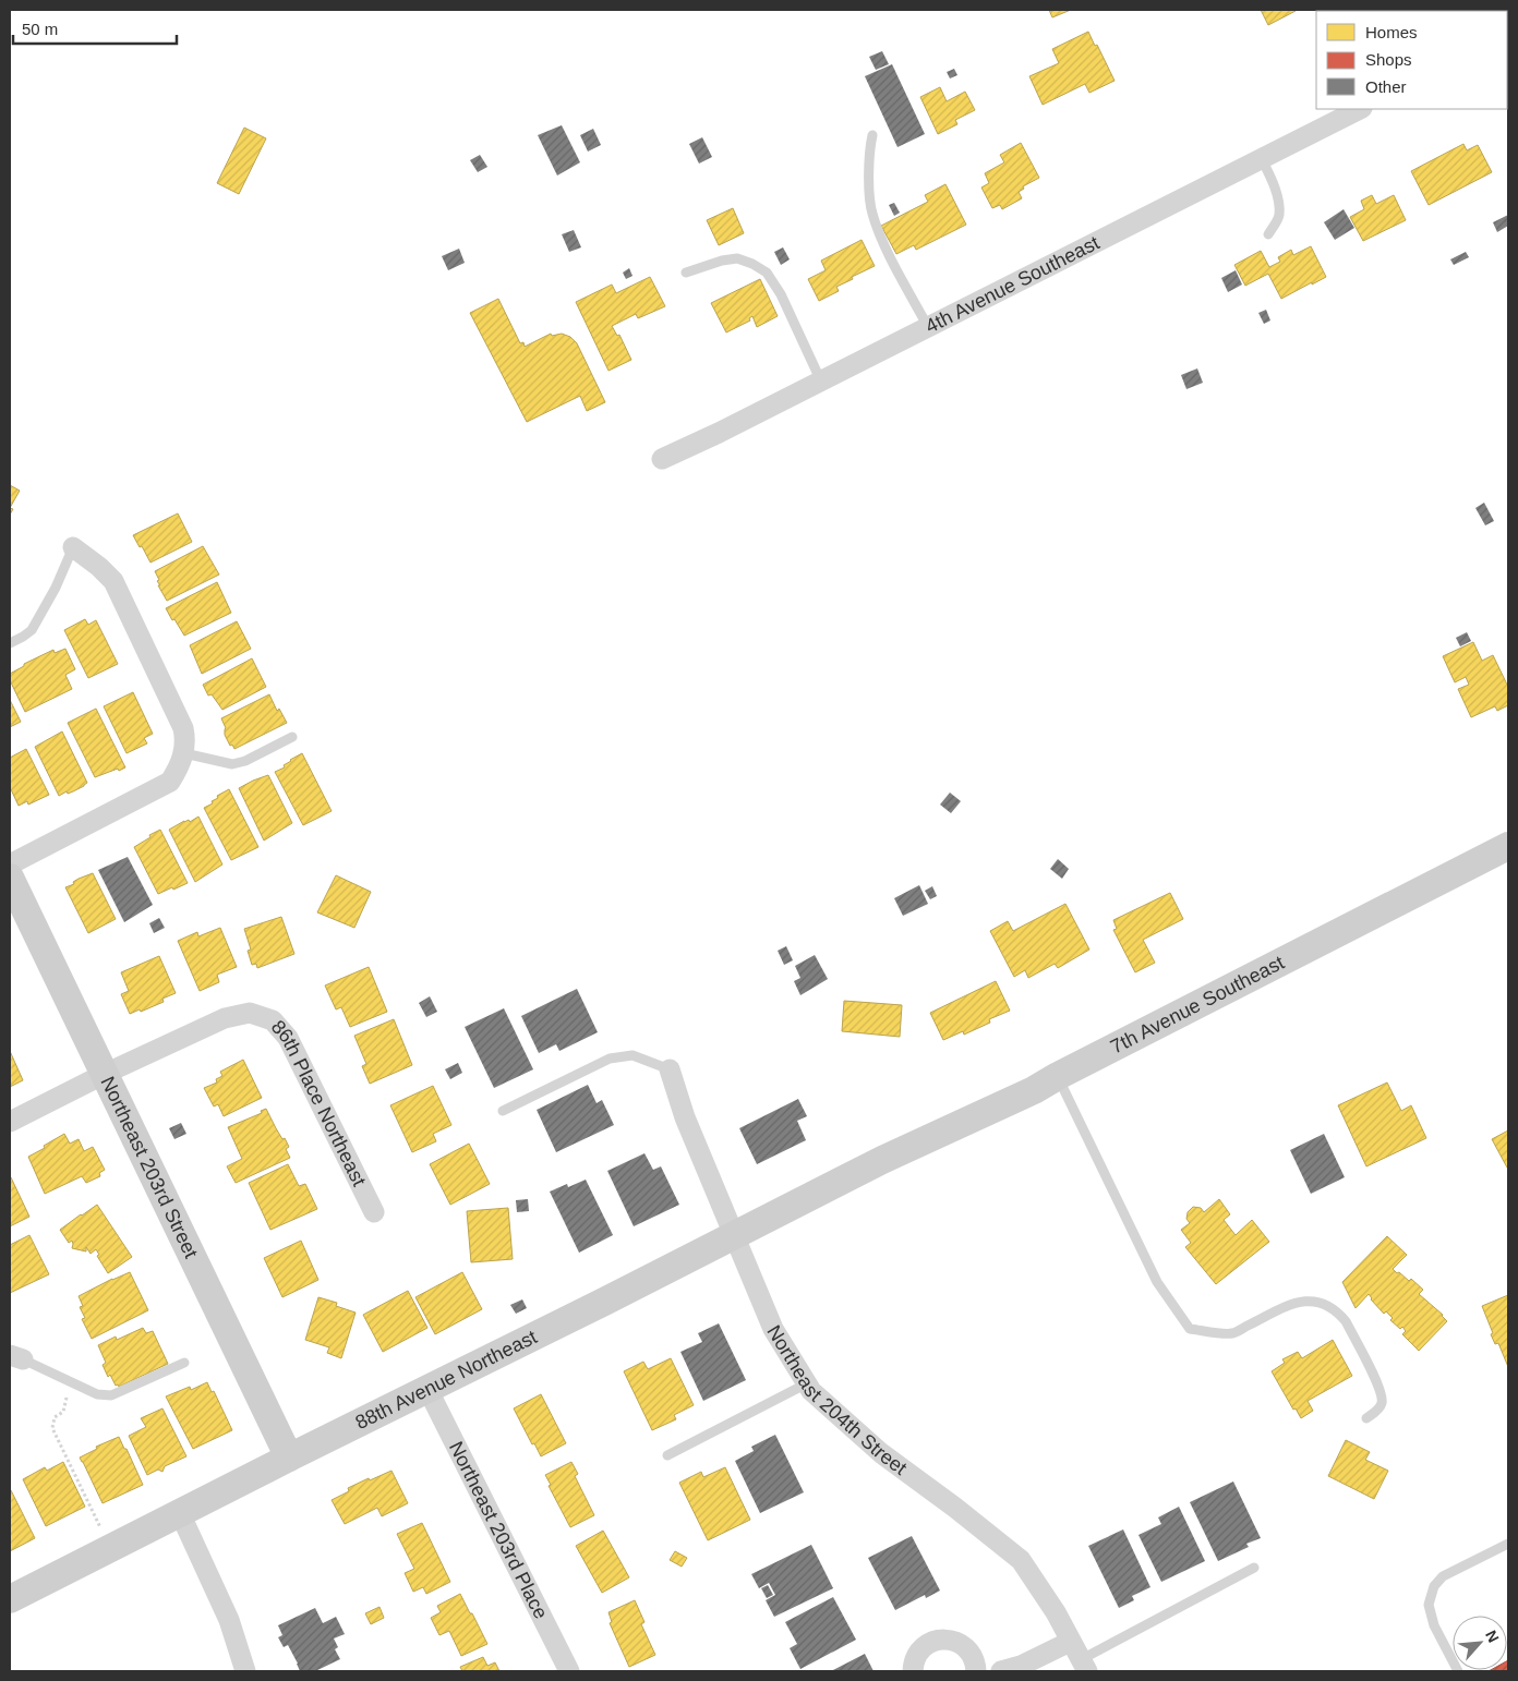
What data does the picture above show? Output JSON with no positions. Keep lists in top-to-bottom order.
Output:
{
  "streets": {
    "street": [
      "4th Avenue Southeast",
      "7th Avenue Southeast",
      "86th Place Northeast",
      "Northeast 203rd Street",
      "88th Avenue Northeast",
      "Northeast 204th Street",
      "Northeast 203rd Place"
    ]
  },
  "crossings": [
    ["7th Avenue Southeast", "88th Avenue Northeast"],
    ["86th Place Northeast", "Northeast 203rd Street"],
    ["Northeast 203rd Street", "88th Avenue Northeast"],
    ["88th Avenue Northeast", "Northeast 204th Street"],
    ["88th Avenue Northeast", "Northeast 203rd Place"]
  ],
  "legend": ["Homes", "Shops", "Other"],
  "scale_bar": "50 m",
  "north": "top right"
}
